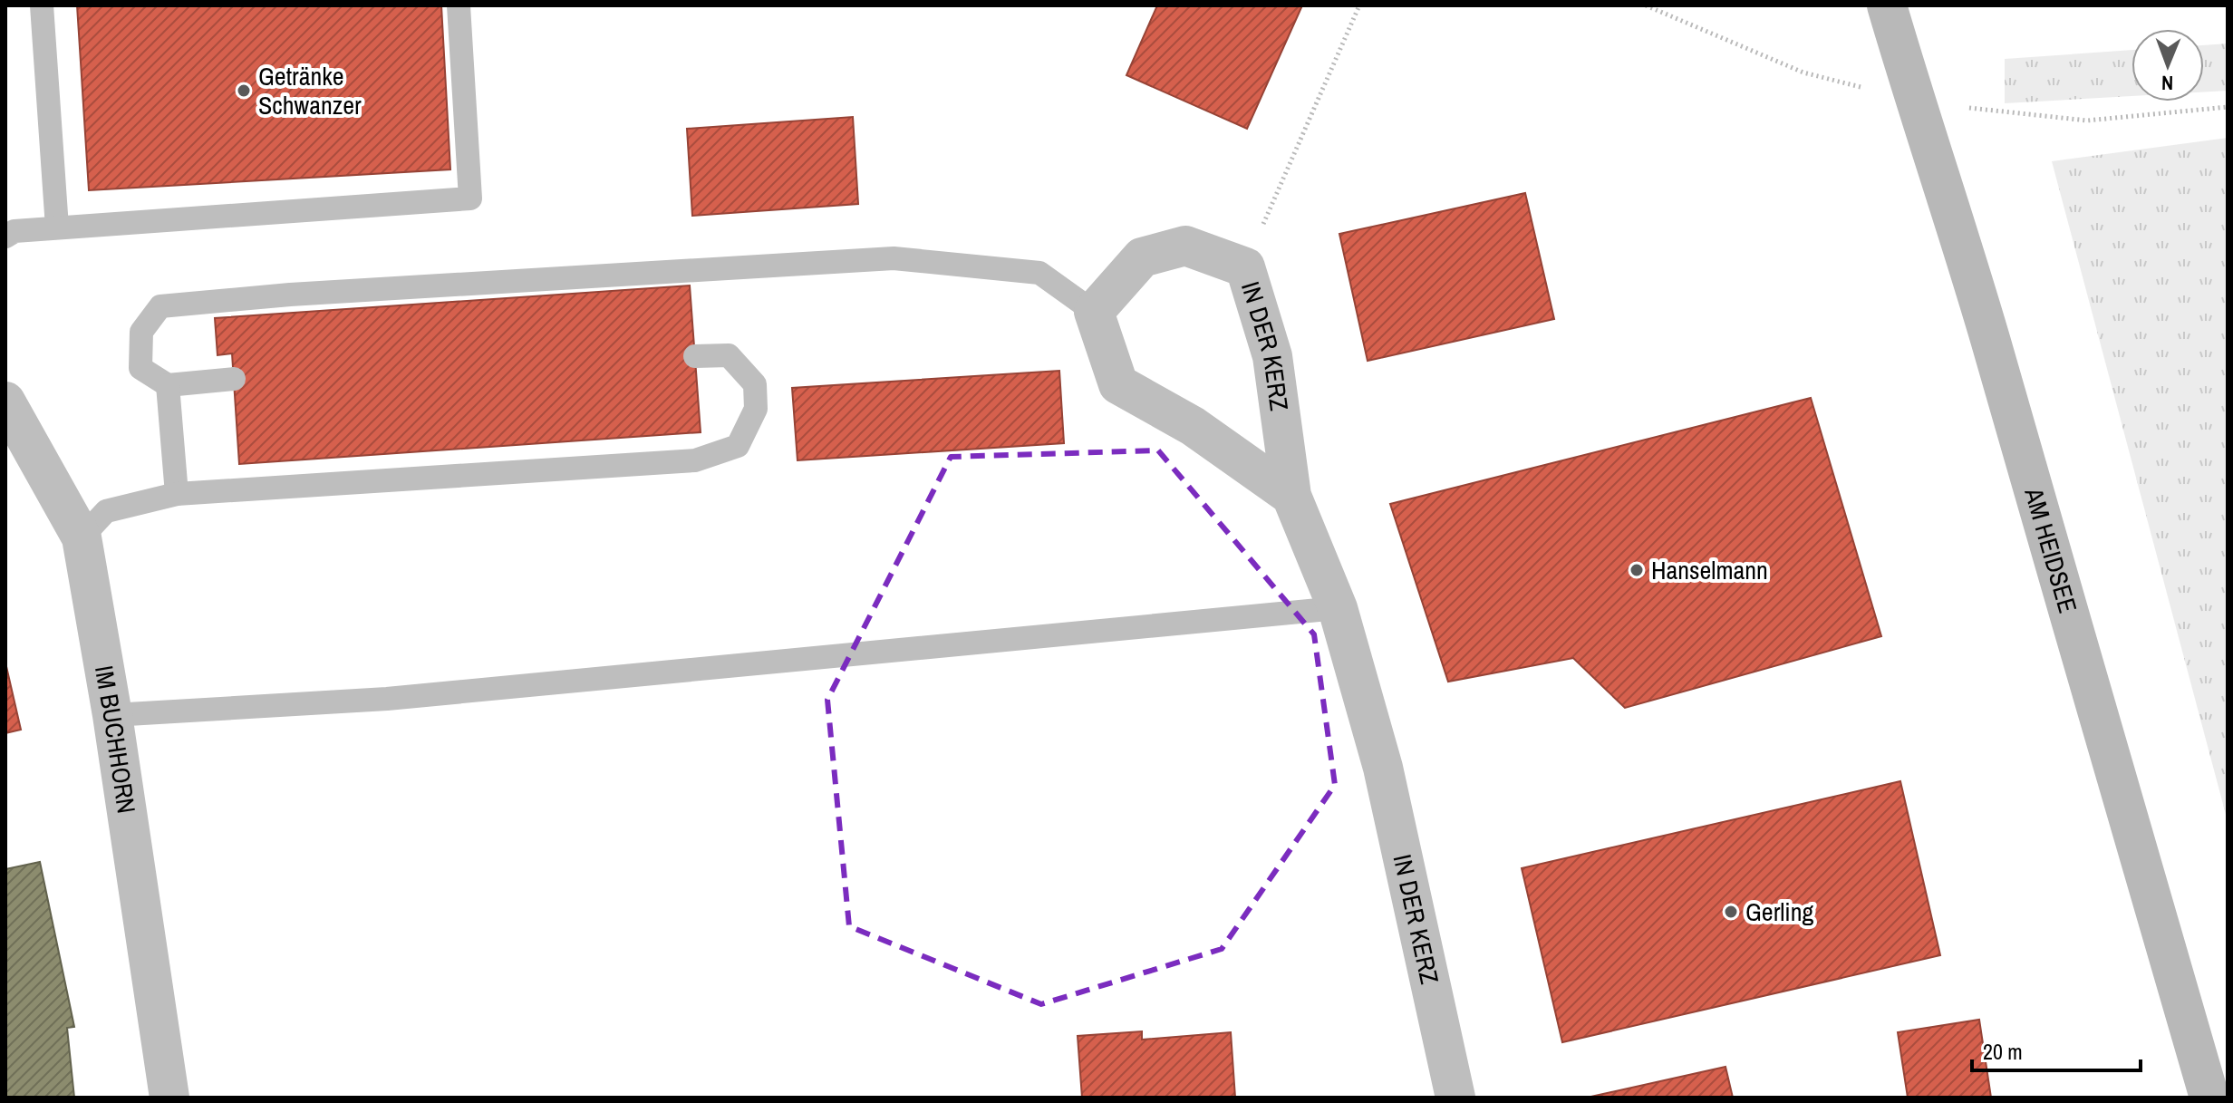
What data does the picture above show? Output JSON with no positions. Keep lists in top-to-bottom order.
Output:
{
  "streets": {
    "main road": ["AM HEIDSEE"],
    "street": ["IN DER KERZ", "IM BUCHHORN"]
  },
  "places": ["Getränke Schwanzer", "Hanselmann", "Gerling"],
  "scale_bar": "20 m",
  "north": "bottom"
}
